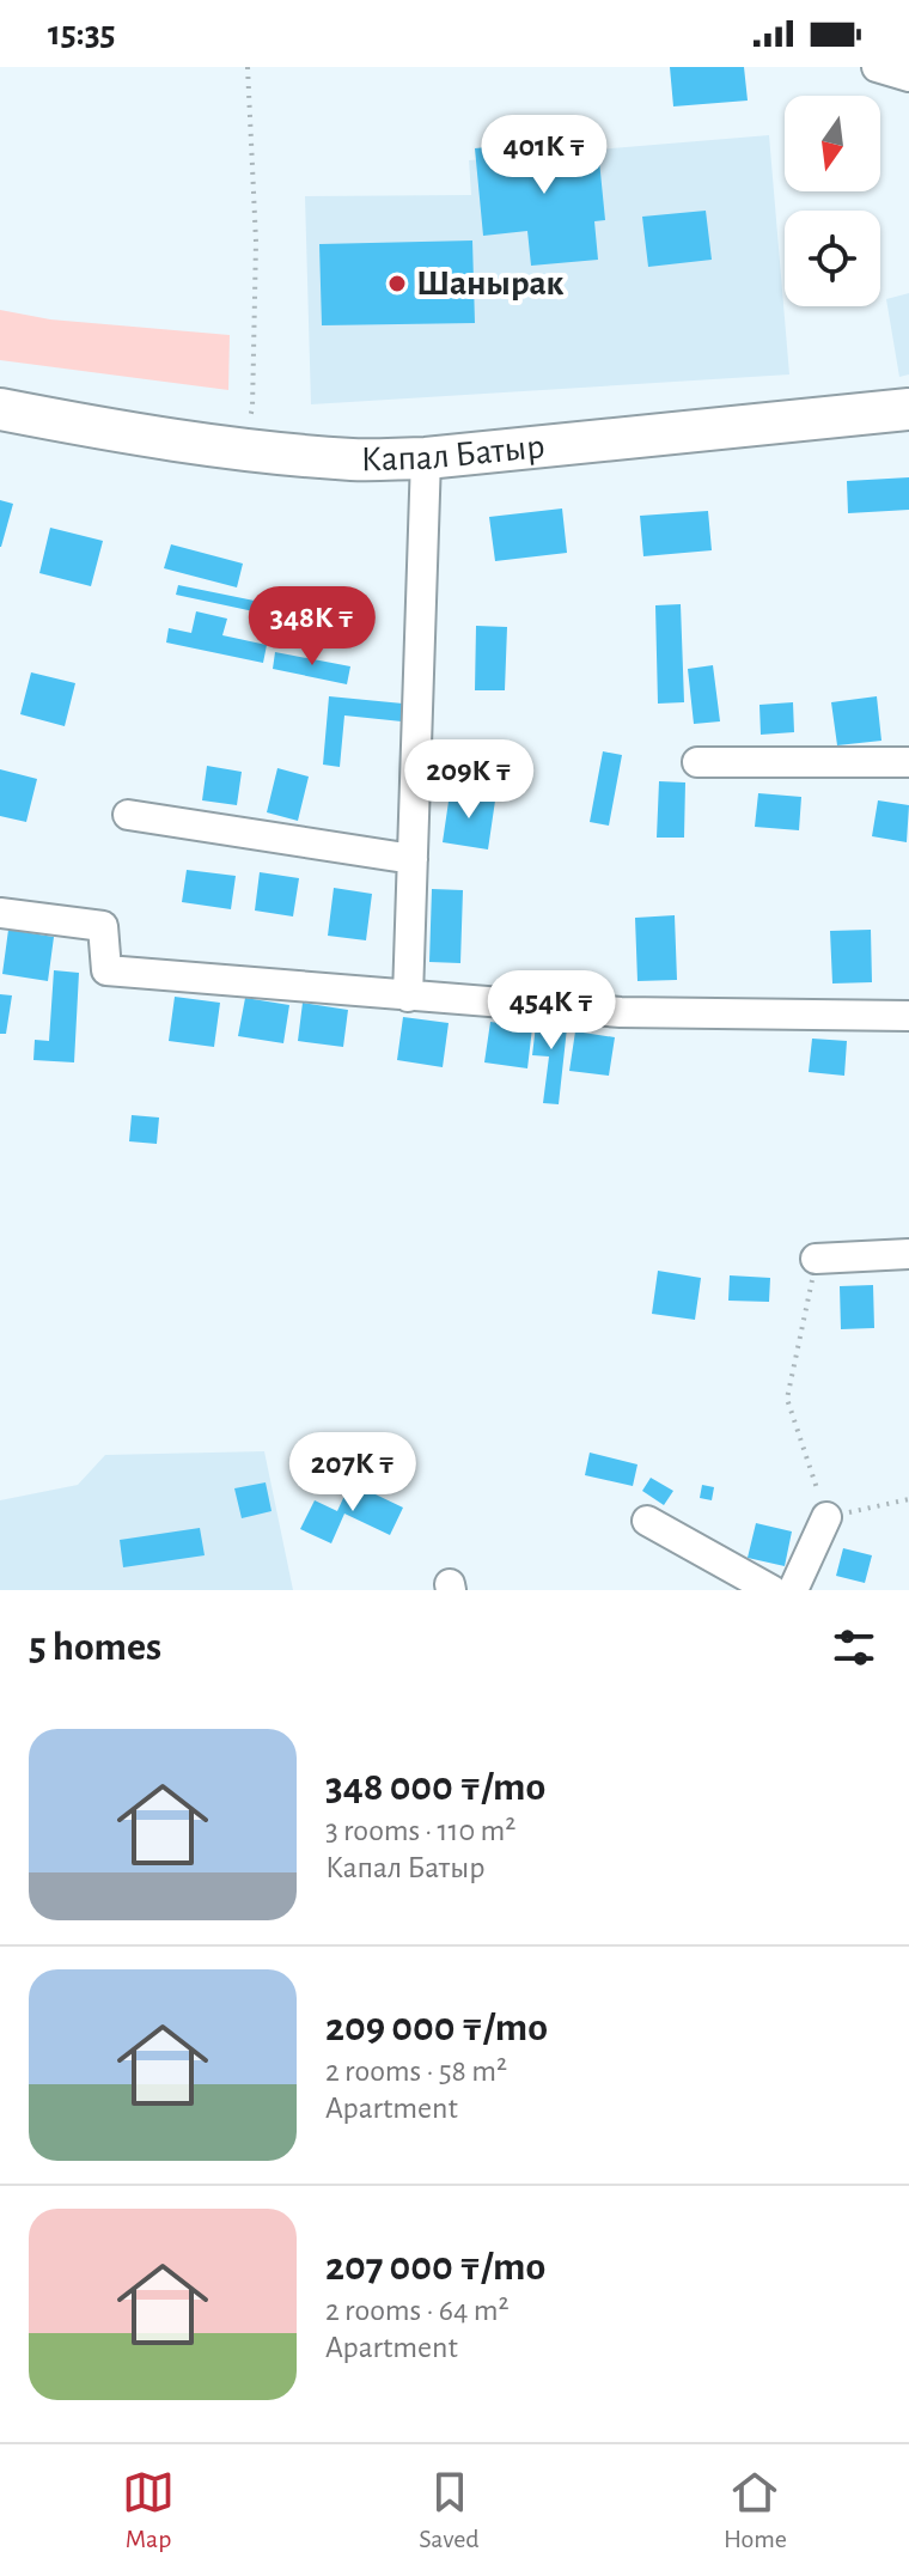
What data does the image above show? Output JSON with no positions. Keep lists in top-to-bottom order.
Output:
{
  "streets": {
    "main road": ["Капал Батыр"]
  },
  "places": ["Шанырак"],
  "north": "bottom",
  "page": {
    "status": "15:35",
    "price": [
      "401K ₸",
      "348K ₸",
      "209K ₸",
      "454K ₸",
      "207K ₸"
    ],
    "heading": "5 homes",
    "list": [
      {
        "name": "348 000 ₸/mo",
        "note": "3 rooms · 110 m² · Капал Батыр"
      },
      {
        "name": "209 000 ₸/mo",
        "note": "2 rooms · 58 m² · Apartment"
      },
      {
        "name": "207 000 ₸/mo",
        "note": "2 rooms · 64 m² · Apartment"
      }
    ],
    "tabs": ["Map", "Saved", "Home"]
  }
}
